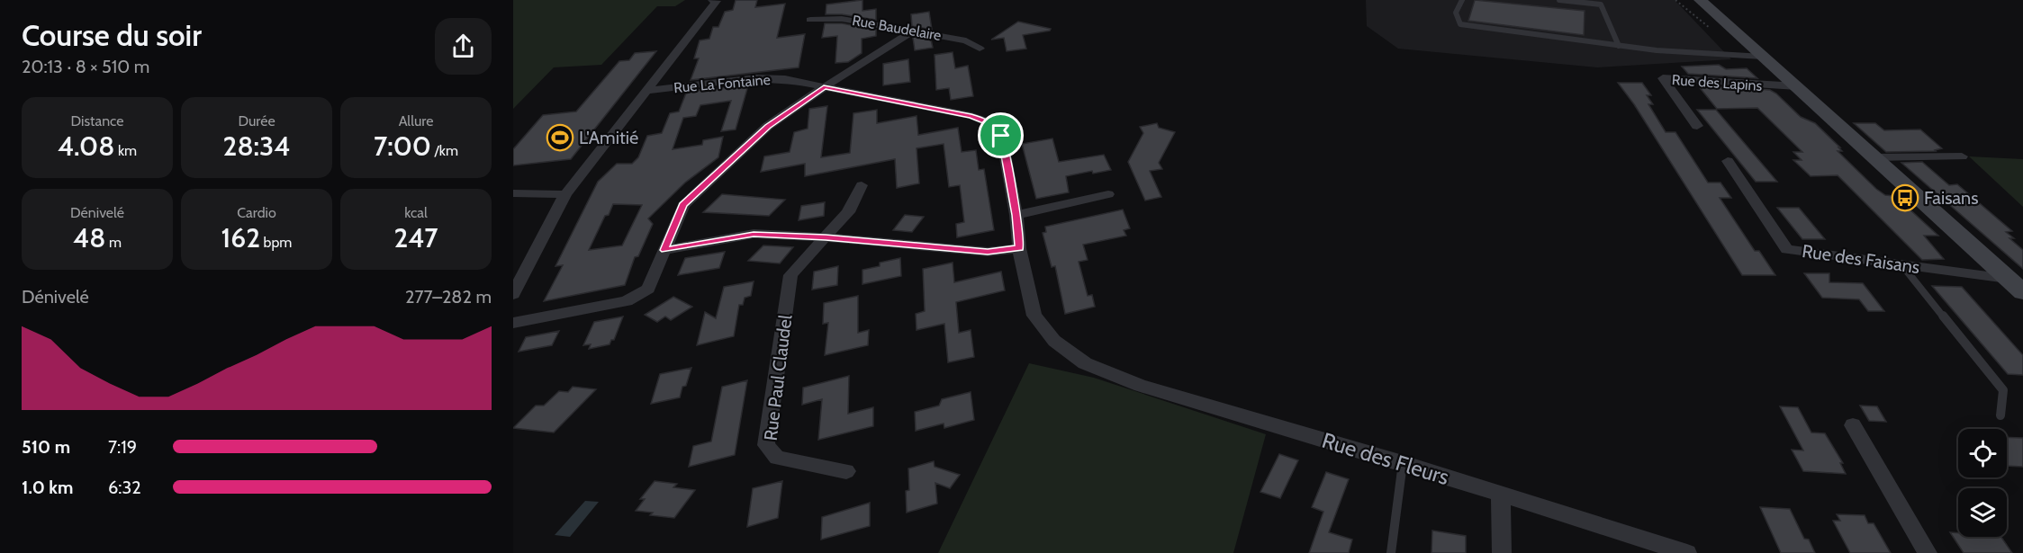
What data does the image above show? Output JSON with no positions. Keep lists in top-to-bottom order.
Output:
{
  "streets": {
    "street": [
      "Rue Baudelaire",
      "Rue des Lapins",
      "Rue La Fontaine",
      "Rue des Faisans",
      "Rue Paul Claudel",
      "Rue des Fleurs"
    ]
  },
  "crossings": [
    ["Rue La Fontaine", "Rue des Fleurs"]
  ],
  "places": {
    "sports": ["L'Amitié"],
    "bus stop": ["Faisans"]
  },
  "page": {
    "heading": ["Course du soir", "20:13 · 8 × 510 m"],
    "stats": [
      ["Distance", "4.08 km"],
      ["Durée", "28:34"],
      ["Allure", "7:00 /km"],
      ["Dénivelé", "48 m"],
      ["Cardio", "162 bpm"],
      ["kcal", "247"]
    ],
    "chart": ["Dénivelé", "277–282 m"],
    "list": [
      {
        "name": "510 m",
        "note": "7:19"
      },
      {
        "name": "1.0 km",
        "note": "6:32"
      }
    ]
  }
}
